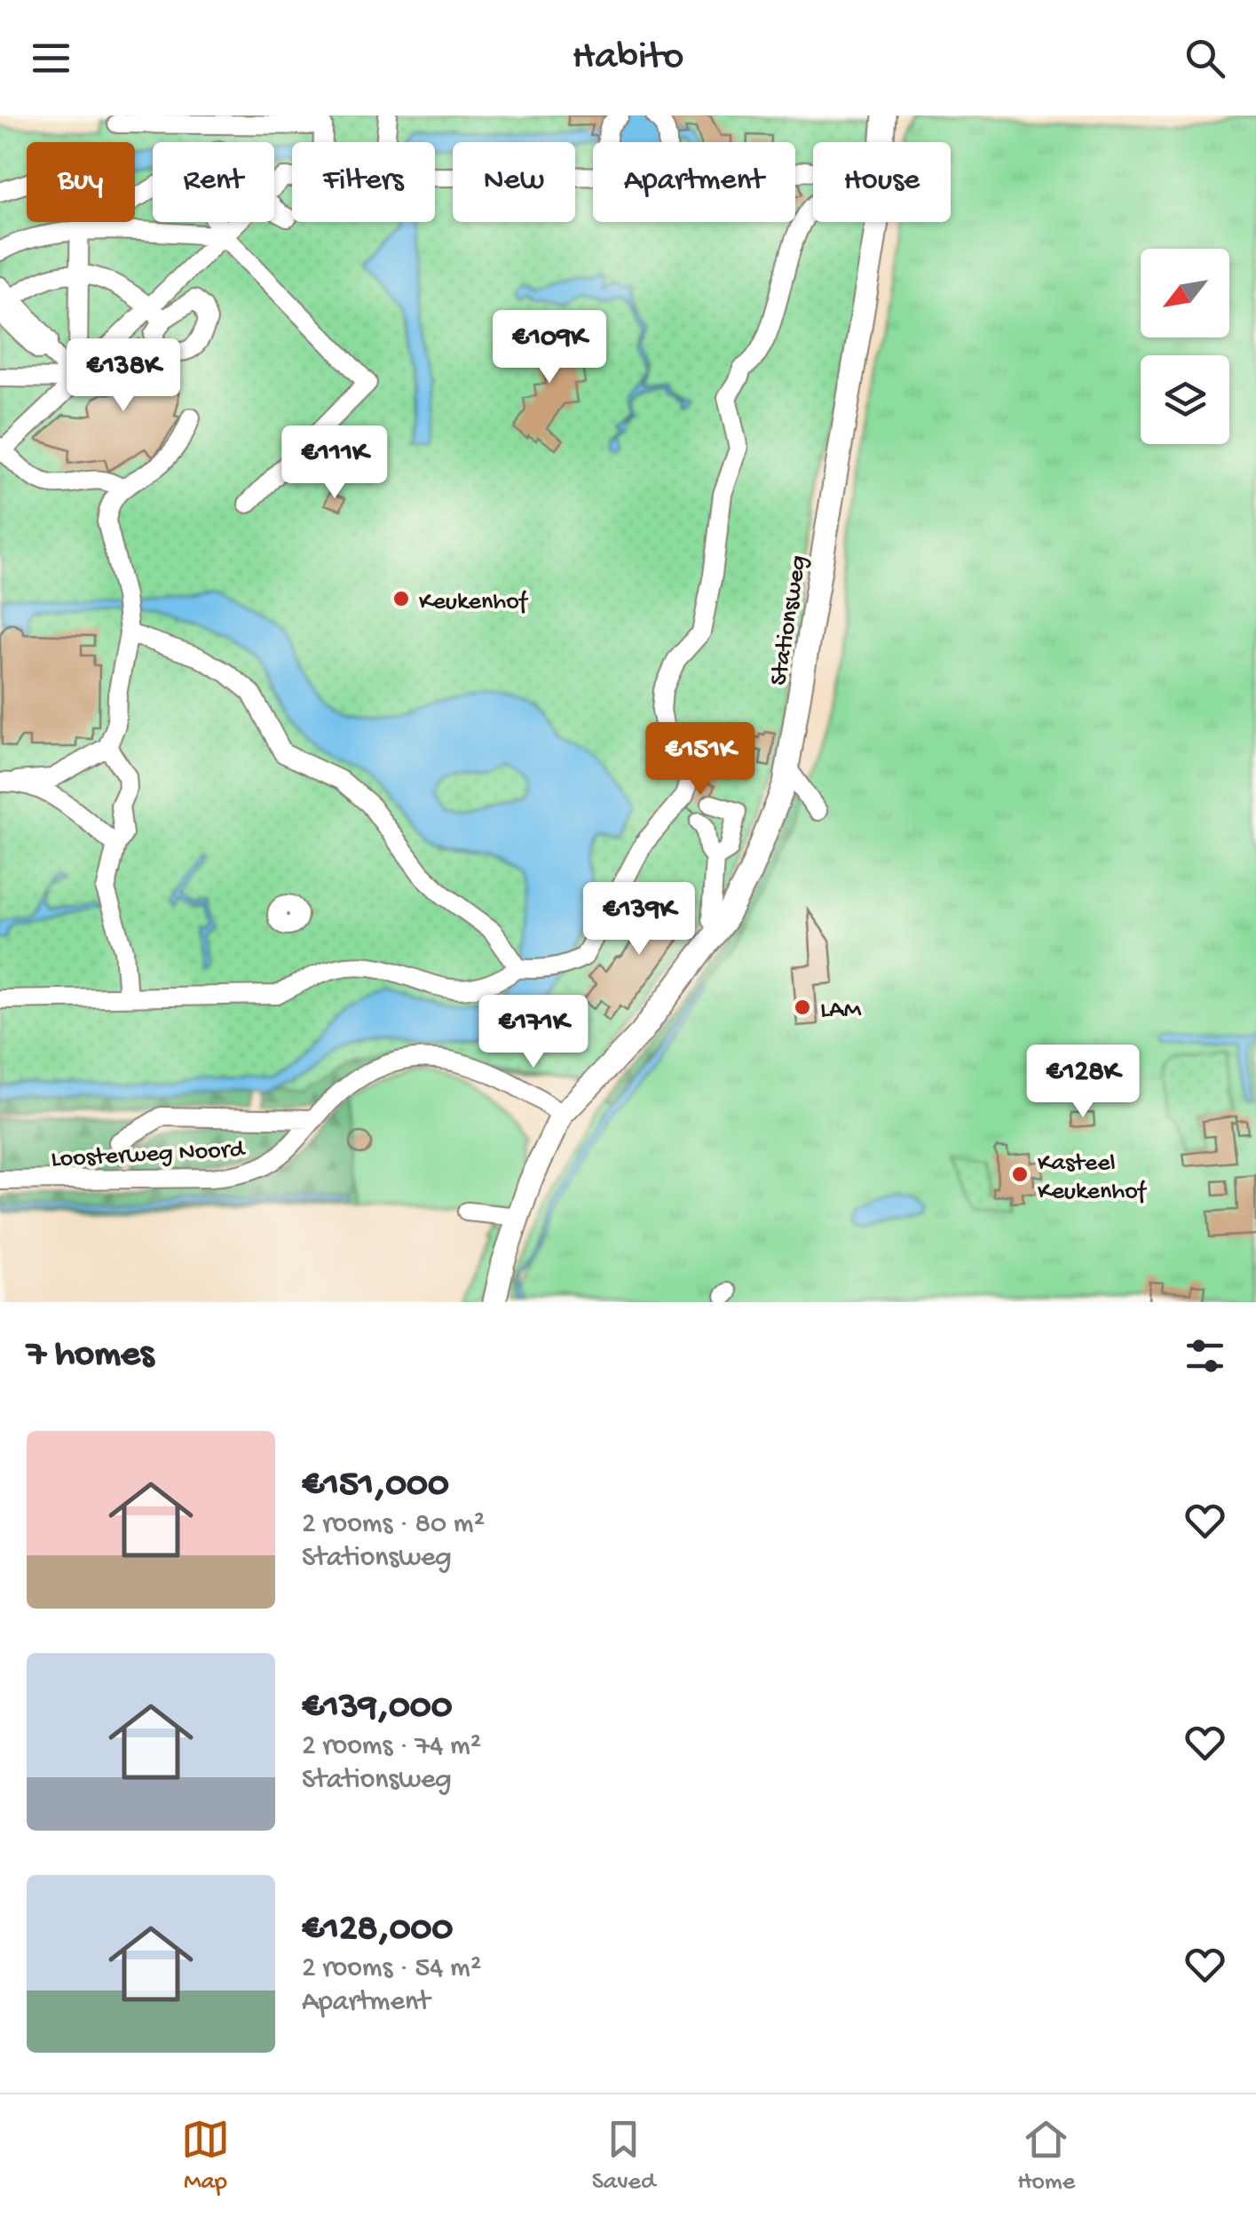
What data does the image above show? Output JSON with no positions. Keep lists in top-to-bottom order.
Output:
{
  "streets": {
    "main road": ["Stationsweg"],
    "street": ["Loosterweg Noord"]
  },
  "crossings": [
    ["Stationsweg", "Loosterweg Noord"]
  ],
  "places": ["Keukenhof", "LAM", "Kasteel Keukenhof"],
  "north": "bottom left",
  "page": {
    "header": "Habito",
    "chip": [
      "Buy",
      "Rent",
      "Filters",
      "New",
      "Apartment",
      "House"
    ],
    "price": [
      "€109K",
      "€138K",
      "€111K",
      "€151K",
      "€139K",
      "€171K",
      "€128K"
    ],
    "heading": "7 homes",
    "list": [
      {
        "name": "€151,000",
        "note": "2 rooms · 80 m² · Stationsweg"
      },
      {
        "name": "€139,000",
        "note": "2 rooms · 74 m² · Stationsweg"
      },
      {
        "name": "€128,000",
        "note": "2 rooms · 54 m² · Apartment"
      }
    ],
    "tabs": ["Map", "Saved", "Home"]
  }
}
